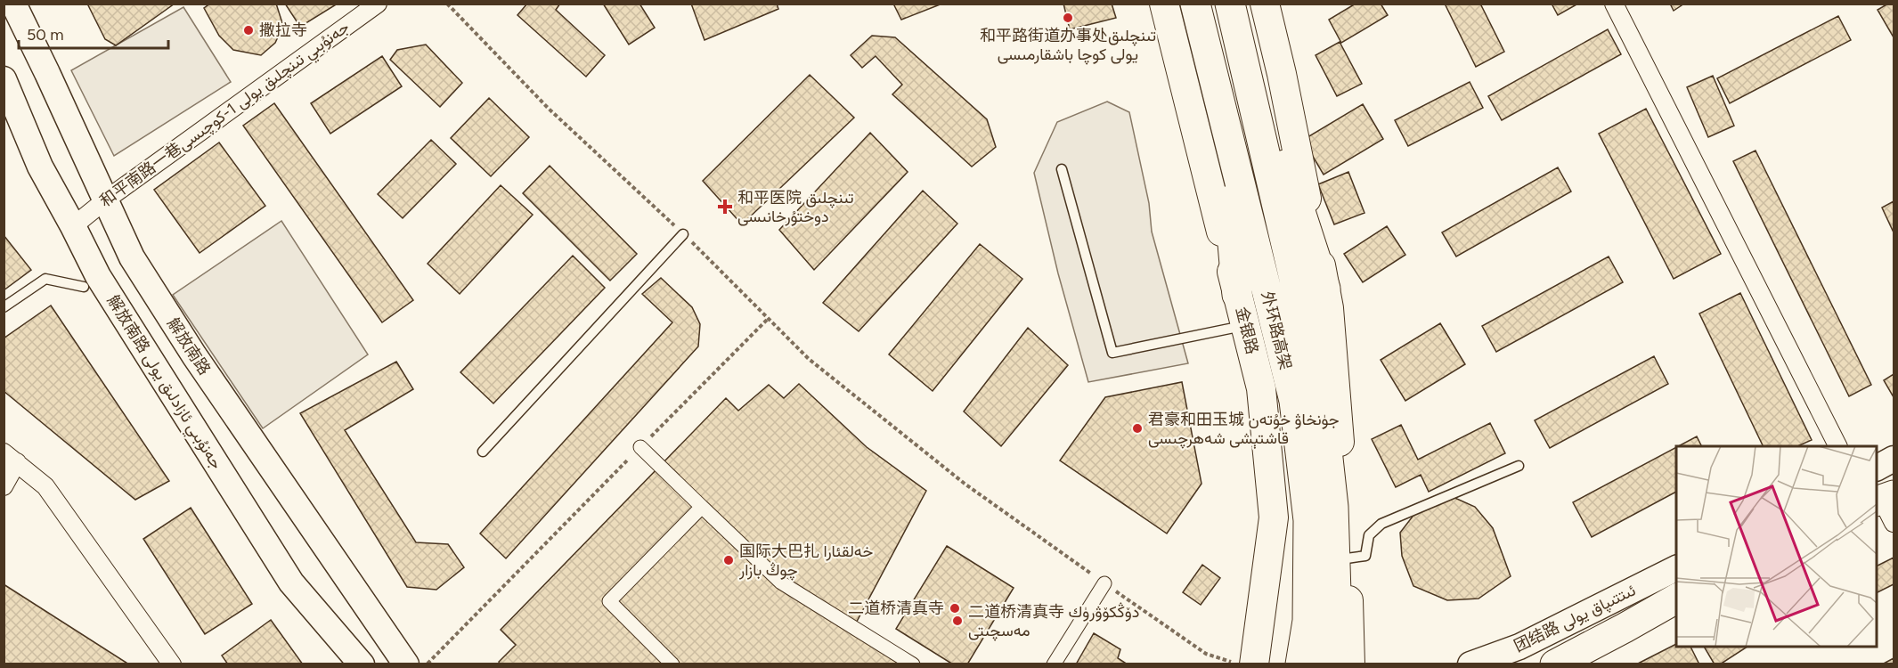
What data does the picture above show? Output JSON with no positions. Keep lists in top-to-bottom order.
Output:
{
  "streets": {
    "highway": ["外环路高架"],
    "main road": [
      "金银路",
      "解放南路",
      "解放南路 جەنۇبىي ئازادلىق يولى",
      "团结路 ئىتتىپاق يولى"
    ],
    "street": ["和平南路一巷جەنۇبىي تىنچلىق يولى 1-كوچىسى"]
  },
  "crossings": [
    ["和平南路一巷جەنۇبىي تىنچلىق يولى 1-كوچىسى", "解放南路"],
    ["和平南路一巷جەنۇبىي تىنچلىق يولى 1-كوچىسى", "解放南路 جەنۇبىي ئازادلىق يولى"]
  ],
  "places": {
    "other": [
      "和平路街道办事处تىنچلىق يولى كوچا باشقارمىسى",
      "撒拉寺",
      "君豪和田玉城 جۈنخاۋ خۇتەن قاشتېشى شەھرچىسى",
      "国际大巴扎 خەلقئارا چوڭ بازار",
      "二道桥清真寺",
      "二道桥清真寺 دۆڭكۆۋرۈك مەسچىتى"
    ],
    "health": ["和平医院 تىنچلىق دوختۇرخانىسى"]
  },
  "scale_bar": "50 m"
}
